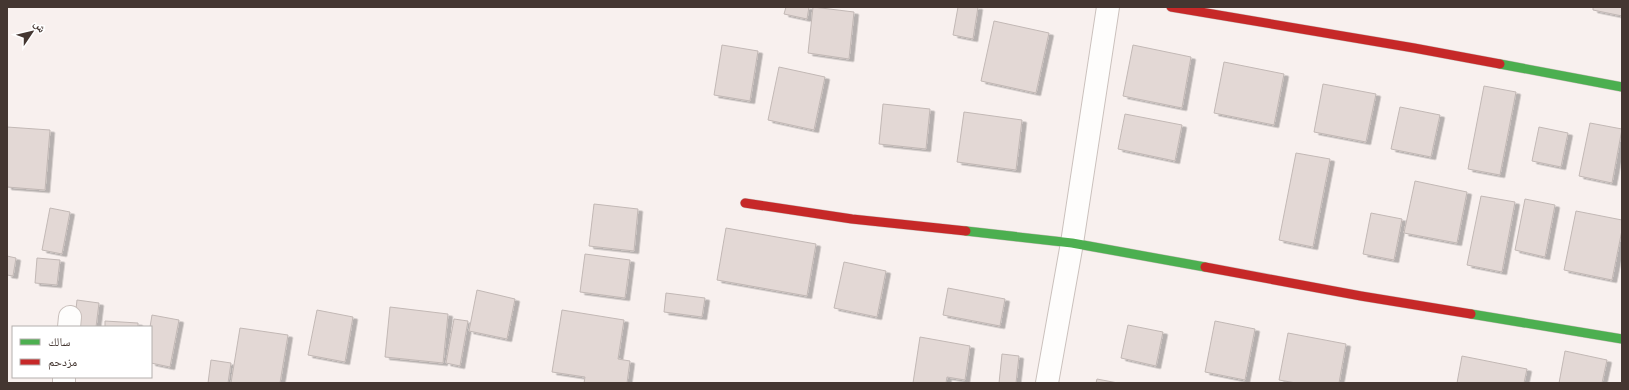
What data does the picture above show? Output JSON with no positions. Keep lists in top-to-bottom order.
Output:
{
  "legend": ["سالك", "مزدحم"],
  "north": "top right"
}
